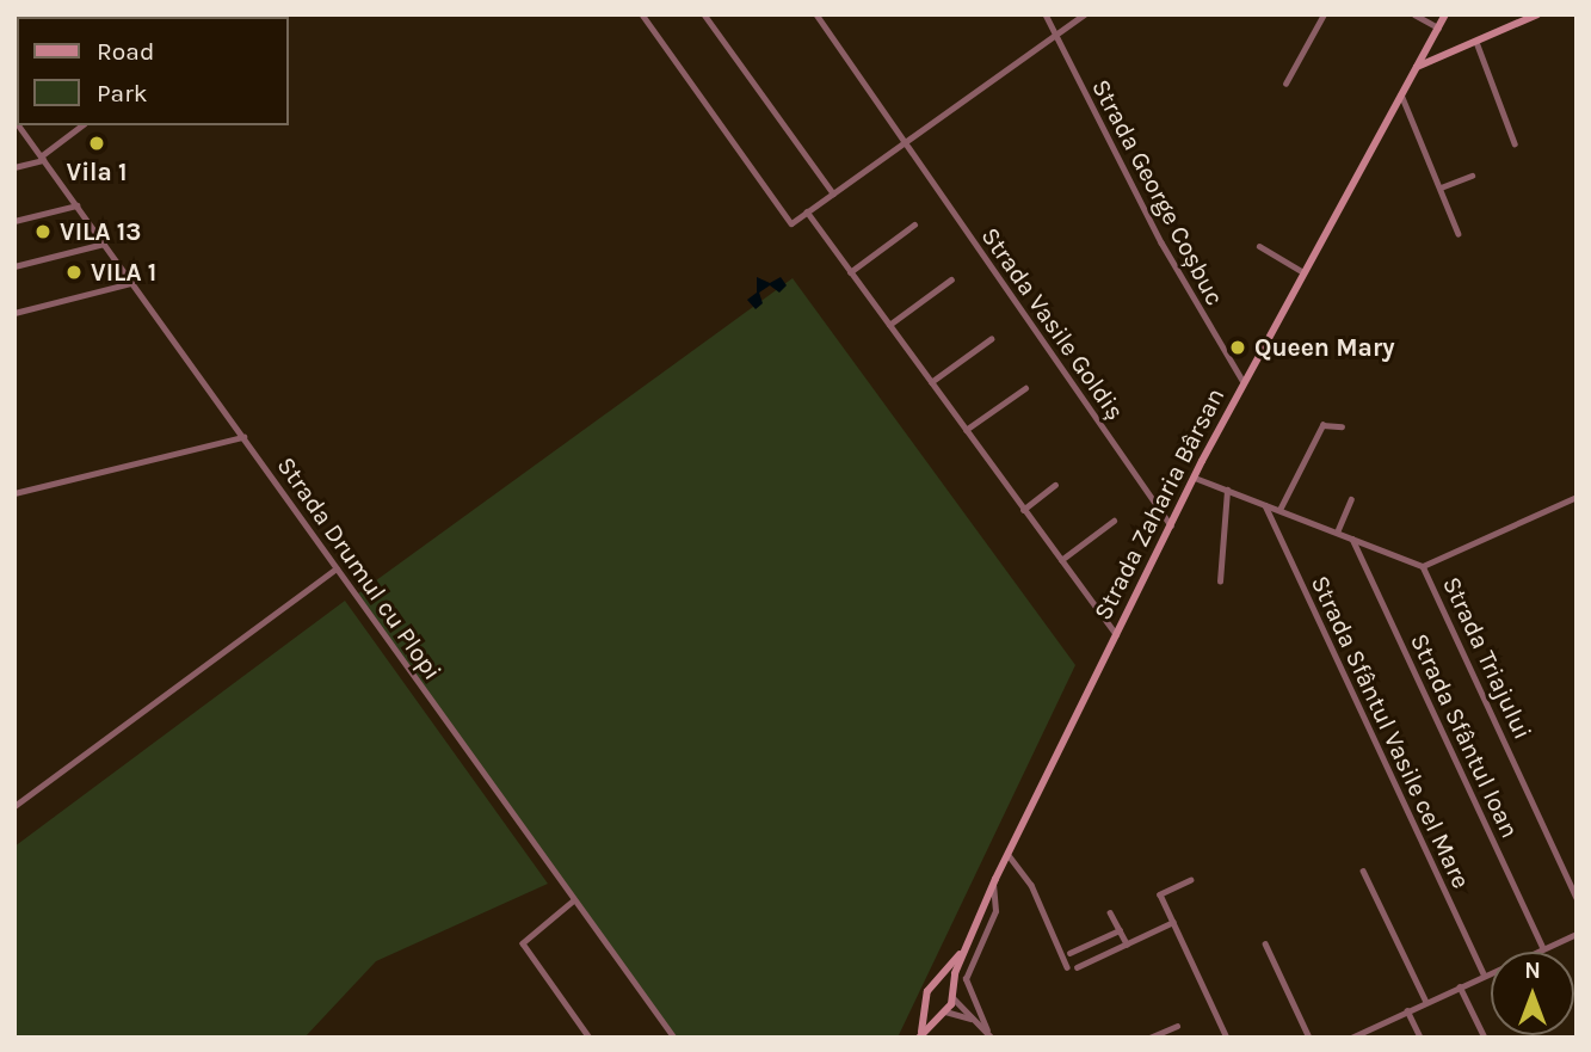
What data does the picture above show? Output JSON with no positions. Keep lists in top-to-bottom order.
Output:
{
  "streets": {
    "main road": ["Strada Zaharia Bârsan"],
    "street": [
      "Strada George Coșbuc",
      "Strada Vasile Goldiș",
      "Strada Drumul cu Plopi",
      "Strada Triajului",
      "Strada Sfântul Vasile cel Mare",
      "Strada Sfântul Ioan"
    ]
  },
  "crossings": [
    ["Strada George Coșbuc", "Strada Zaharia Bârsan"],
    ["Strada Vasile Goldiș", "Strada Zaharia Bârsan"],
    ["Strada Zaharia Bârsan", "Strada Triajului"],
    ["Strada Triajului", "Strada Sfântul Vasile cel Mare"],
    ["Strada Triajului", "Strada Sfântul Ioan"]
  ],
  "places": [
    "Vila 1",
    "VILA 13",
    "VILA 1",
    "Queen Mary"
  ],
  "legend": ["Road", "Park"],
  "north": "top"
}
